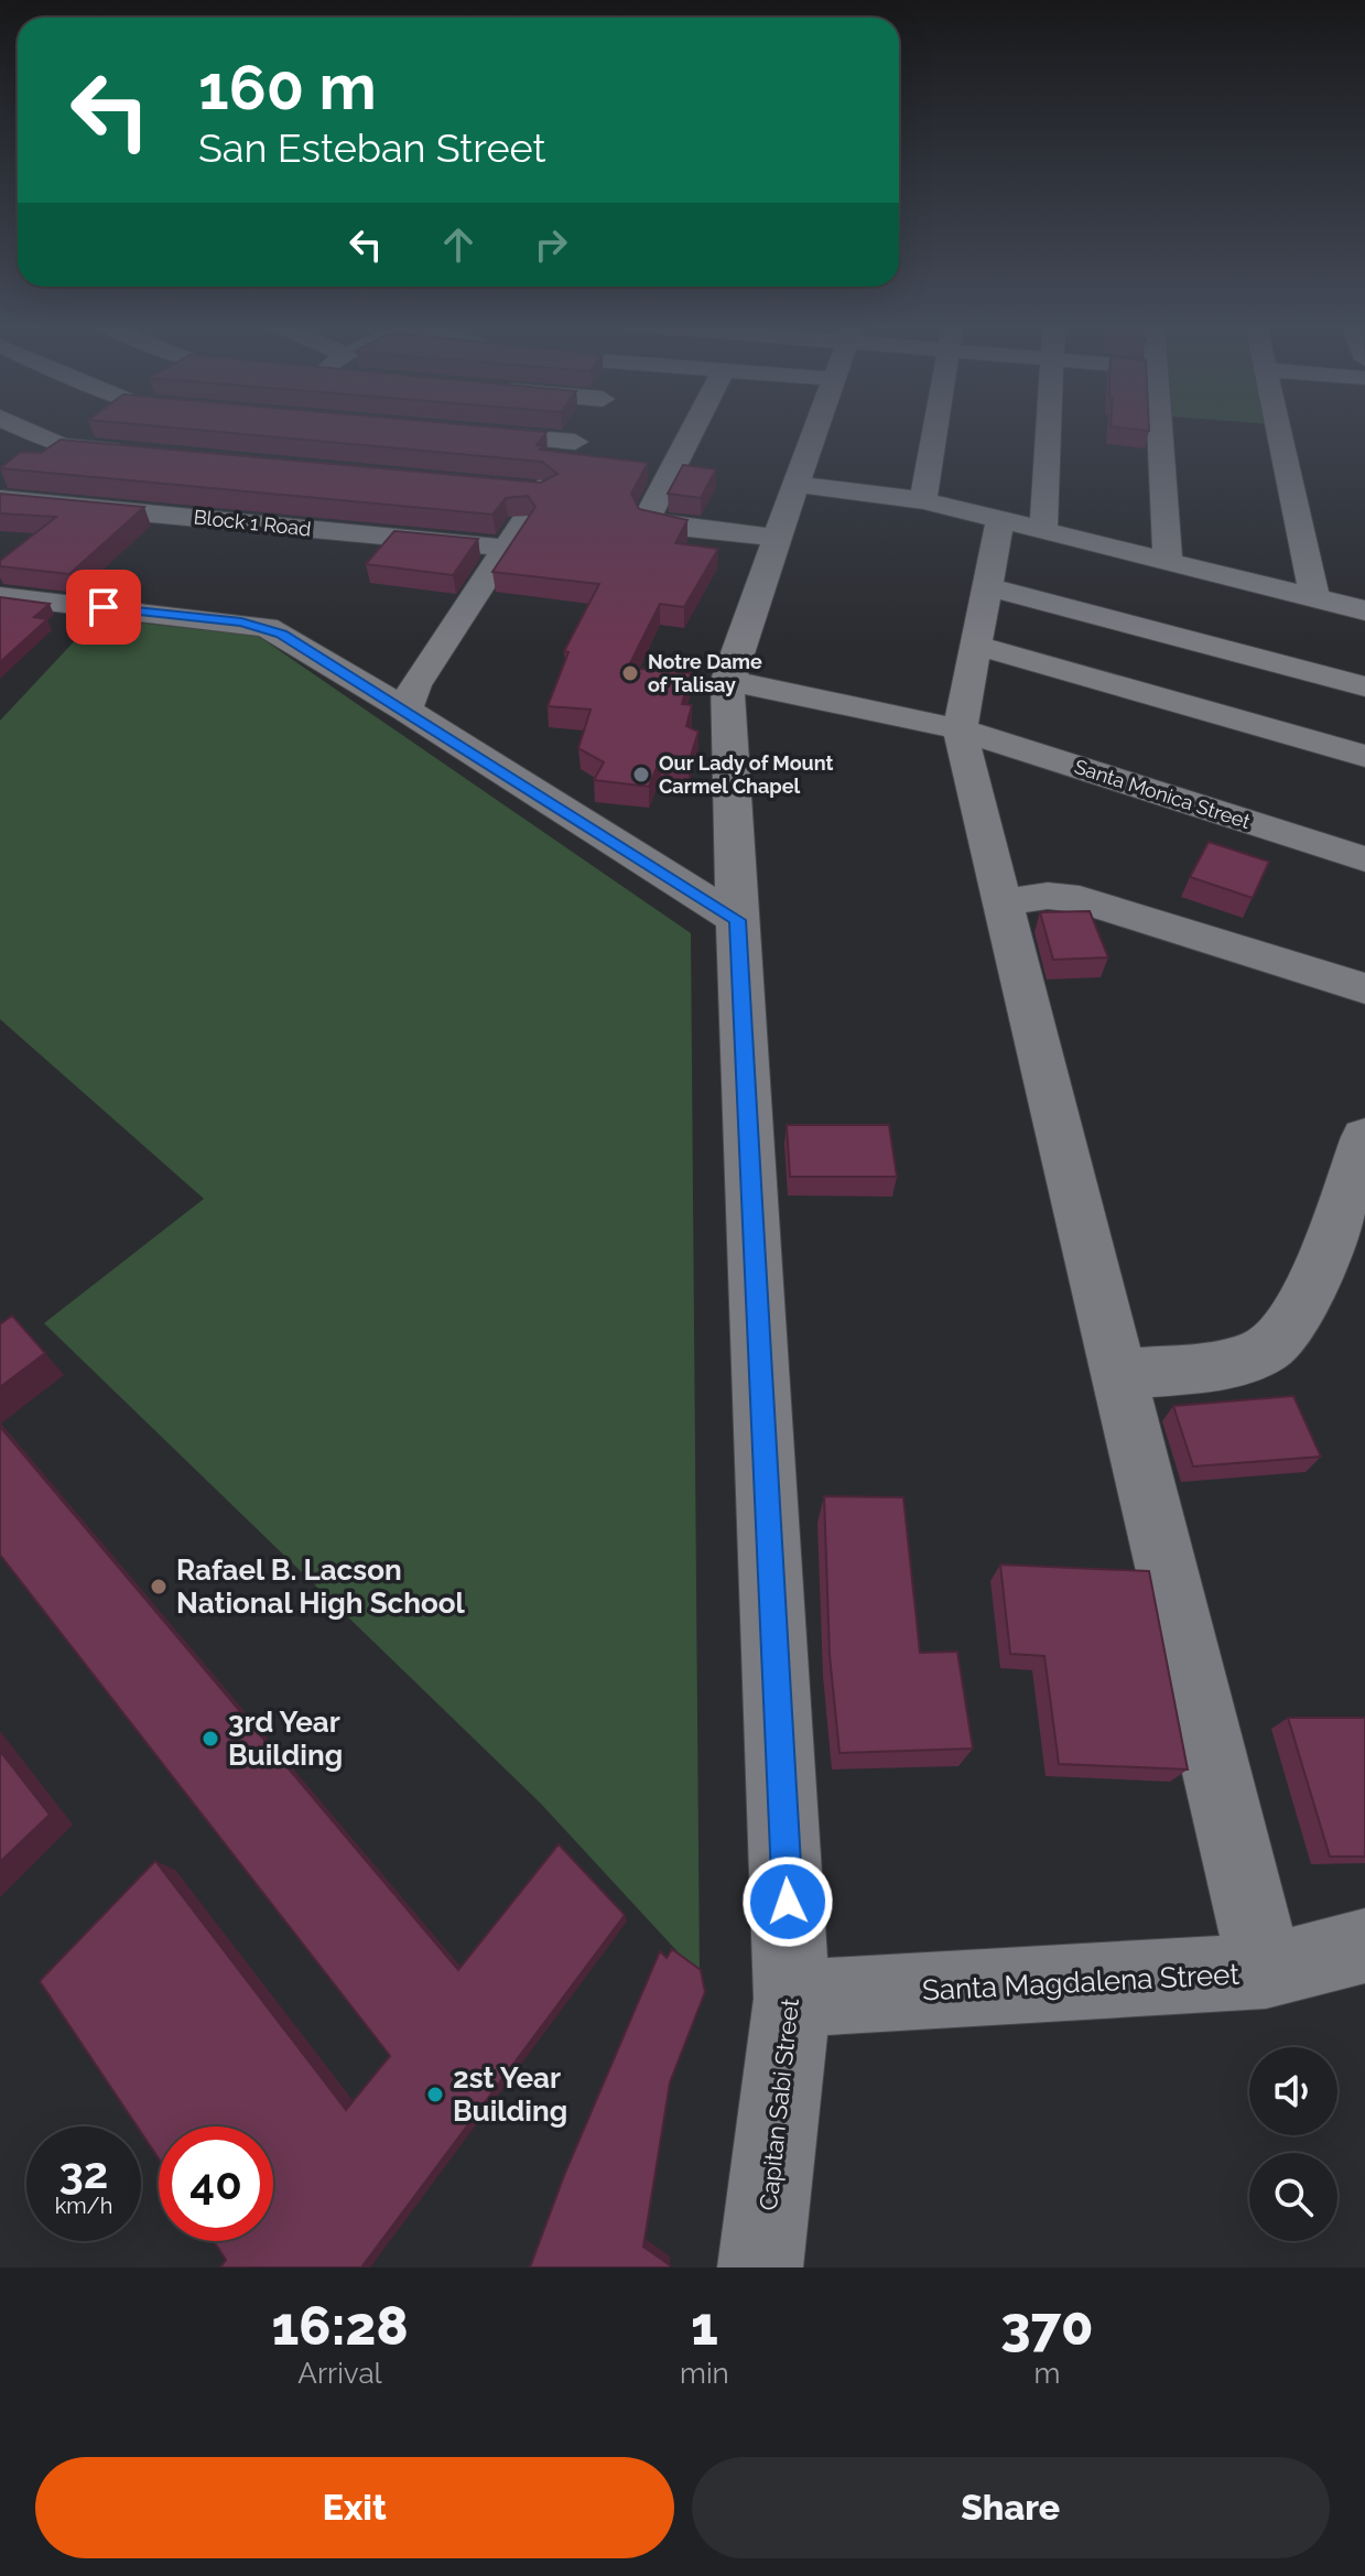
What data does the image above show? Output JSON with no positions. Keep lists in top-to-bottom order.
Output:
{
  "streets": {
    "street": [
      "Block 1 Road",
      "Santa Monica Street",
      "Santa Magdalena Street",
      "Capitan Sabi Street"
    ]
  },
  "crossings": [
    ["Santa Monica Street", "Capitan Sabi Street"],
    ["Santa Magdalena Street", "Capitan Sabi Street"]
  ],
  "places": [
    "Notre Dame of Talisay",
    "Our Lady of Mount Carmel Chapel",
    "Rafael B. Lacson National High School",
    "3rd Year Building",
    "2st Year Building"
  ],
  "page": {
    "turn": ["160 m", "San Esteban Street"],
    "speed": "32 km/h",
    "limit": "40",
    "eta": [
      "16:28",
      "Arrival",
      "1",
      "min",
      "370",
      "m"
    ],
    "buttons": ["Exit", "Share"]
  }
}
